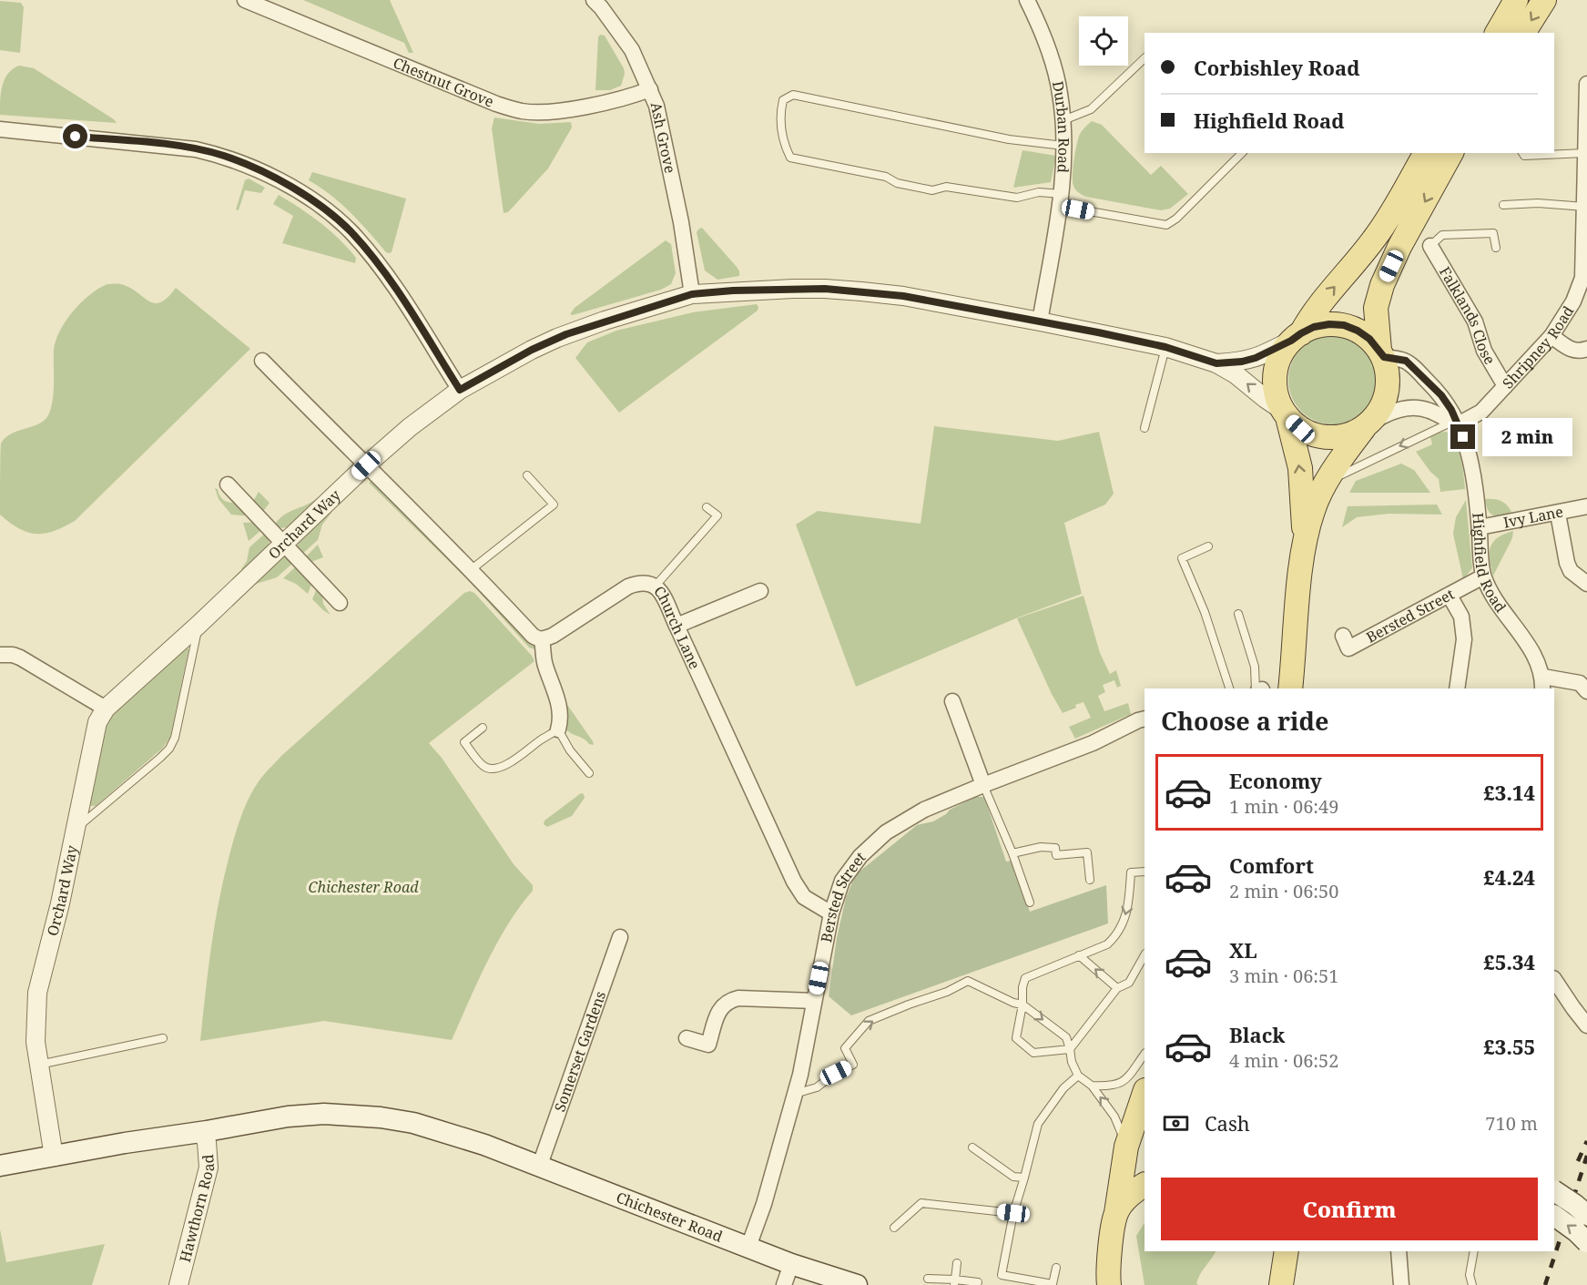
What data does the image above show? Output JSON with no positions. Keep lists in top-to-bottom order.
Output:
{
  "streets": {
    "main road": ["Chichester Road"],
    "street": [
      "Chestnut Grove",
      "Durban Road",
      "Ash Grove",
      "Falklands Close",
      "Shripney Road",
      "Ivy Lane",
      "Orchard Way",
      "Highfield Road",
      "Bersted Street",
      "Church Lane",
      "Somerset Gardens",
      "Hawthorn Road"
    ]
  },
  "crossings": [
    ["Chestnut Grove", "Ash Grove"],
    ["Durban Road", "Orchard Way"],
    ["Ash Grove", "Orchard Way"],
    ["Falklands Close", "Shripney Road"],
    ["Shripney Road", "Highfield Road"],
    ["Ivy Lane", "Highfield Road"],
    ["Orchard Way", "Chichester Road"],
    ["Highfield Road", "Bersted Street"],
    ["Bersted Street", "Church Lane"],
    ["Bersted Street", "Chichester Road"],
    ["Somerset Gardens", "Chichester Road"],
    ["Hawthorn Road", "Chichester Road"]
  ],
  "parks": ["Chichester Road"],
  "page": {
    "banner": ["Corbishley Road", "Highfield Road"],
    "bubble": "2 min",
    "heading": "Choose a ride",
    "list": [
      {
        "name": "Economy",
        "note": "1 min · 06:49",
        "value": "£3.14"
      },
      {
        "name": "Comfort",
        "note": "2 min · 06:50",
        "value": "£4.24"
      },
      {
        "name": "XL",
        "note": "3 min · 06:51",
        "value": "£5.34"
      },
      {
        "name": "Black",
        "note": "4 min · 06:52",
        "value": "£3.55"
      }
    ],
    "pay": ["Cash", "710 m"],
    "buttons": "Confirm"
  }
}
